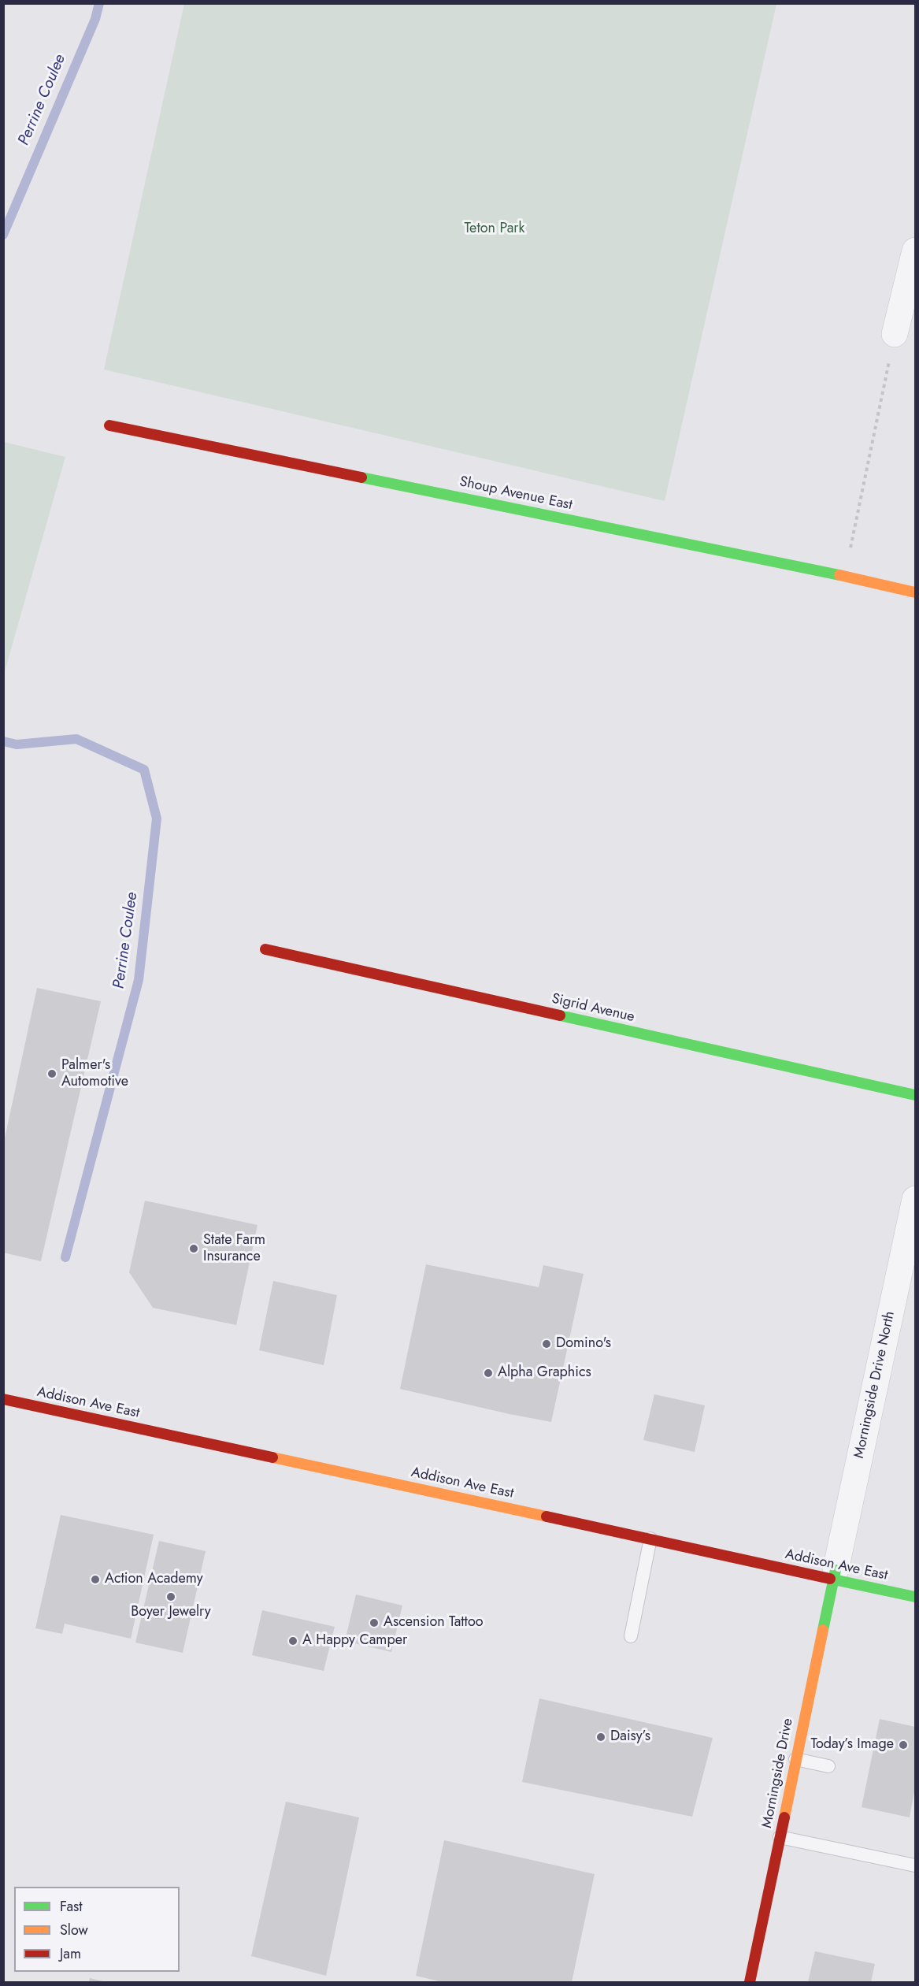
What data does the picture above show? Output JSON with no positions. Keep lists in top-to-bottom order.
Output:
{
  "streets": {
    "street": [
      "Shoup Avenue East",
      "Sigrid Avenue",
      "Morningside Drive North",
      "Addison Ave East",
      "Morningside Drive"
    ]
  },
  "crossings": [
    ["Morningside Drive North", "Addison Ave East"],
    ["Morningside Drive North", "Morningside Drive"],
    ["Addison Ave East", "Morningside Drive"]
  ],
  "water": ["Perrine Coulee"],
  "parks": ["Teton Park"],
  "places": [
    "Palmer's Automotive",
    "State Farm Insurance",
    "Domino's",
    "Alpha Graphics",
    "Action Academy",
    "Boyer Jewelry",
    "Ascension Tattoo",
    "A Happy Camper",
    "Daisy’s",
    "Today’s Image"
  ],
  "legend": ["Fast", "Slow", "Jam"]
}
